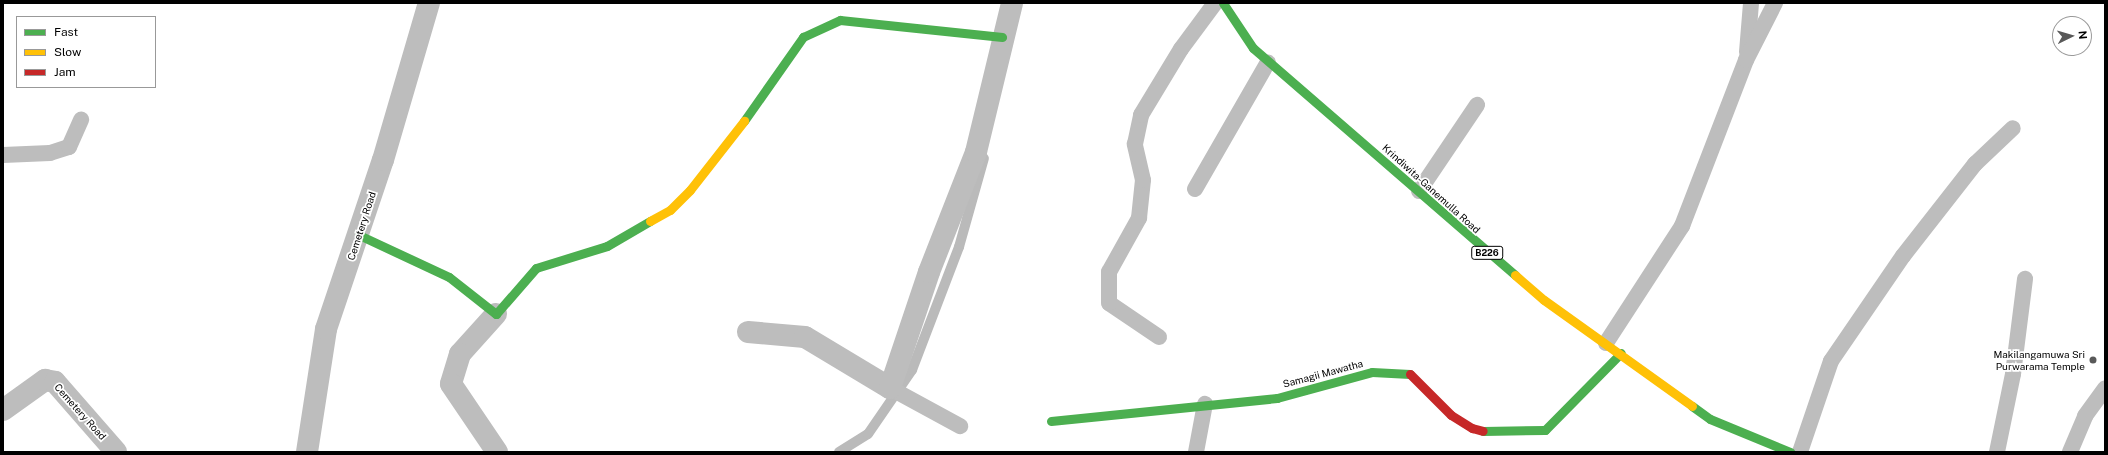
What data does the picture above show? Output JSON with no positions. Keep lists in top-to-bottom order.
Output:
{
  "streets": {
    "street": [
      "Krindiwita-Ganemulla Road",
      "Cemetery Road",
      "B226",
      "Samagii Mawatha"
    ]
  },
  "crossings": [
    ["Krindiwita-Ganemulla Road", "Samagii Mawatha"]
  ],
  "places": ["Makilangamuwa Sri Purwarama Temple"],
  "legend": ["Fast", "Slow", "Jam"],
  "north": "right"
}
